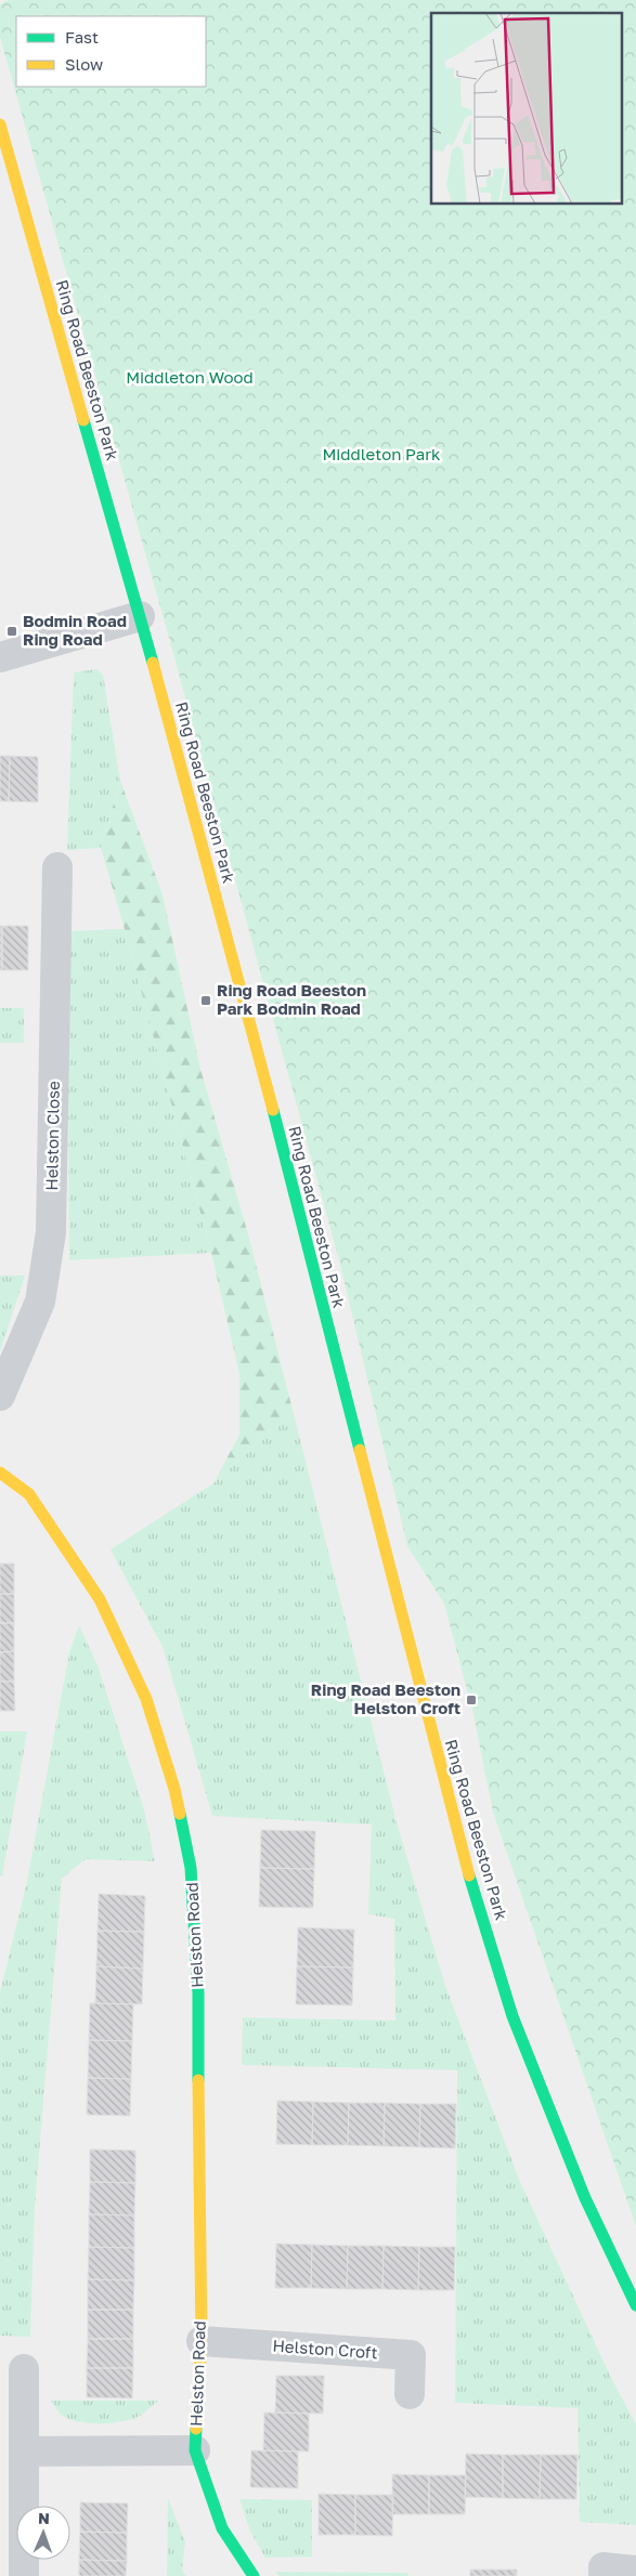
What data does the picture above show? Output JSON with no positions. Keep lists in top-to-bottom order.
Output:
{
  "streets": {
    "street": [
      "Ring Road Beeston Park",
      "Helston Close",
      "Helston Road",
      "Helston Croft"
    ]
  },
  "crossings": [
    ["Helston Road", "Helston Croft"]
  ],
  "parks": ["Middleton Wood", "Middleton Park"],
  "places": {
    "transit": ["Bodmin Road Ring Road", "Ring Road Beeston Park Bodmin Road", "Ring Road Beeston Helston Croft"]
  },
  "legend": ["Fast", "Slow"],
  "north": "top"
}
